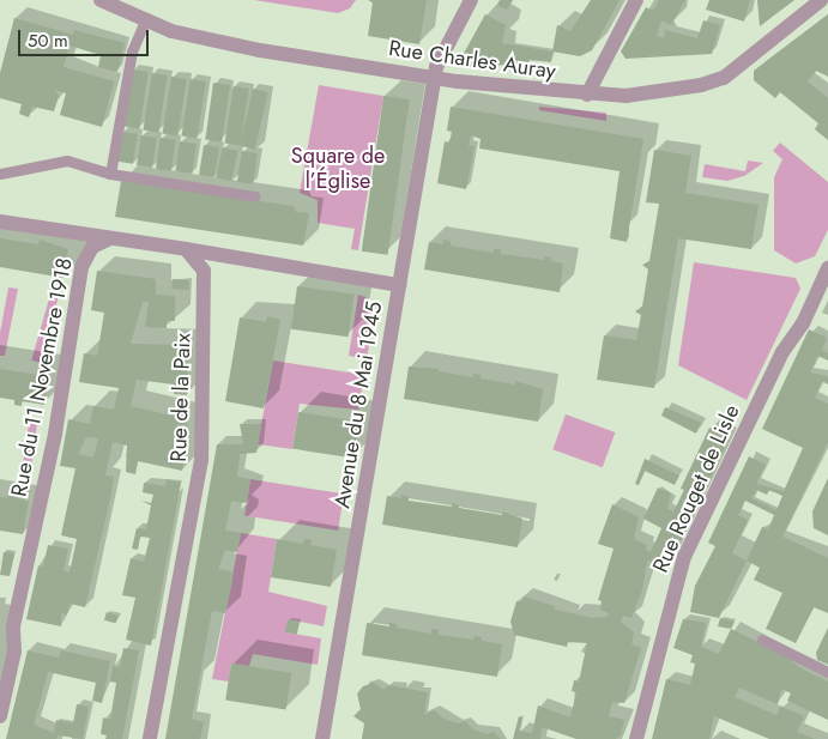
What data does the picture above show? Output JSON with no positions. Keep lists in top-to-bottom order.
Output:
{
  "streets": {
    "street": [
      "Rue Charles Auray",
      "Rue du 11 Novembre 1918",
      "Rue de la Paix",
      "Avenue du 8 Mai 1945",
      "Rue Rouget de Lisle"
    ]
  },
  "crossings": [
    ["Rue Charles Auray", "Avenue du 8 Mai 1945"]
  ],
  "parks": ["Square de l’Église"],
  "scale_bar": "50 m"
}
